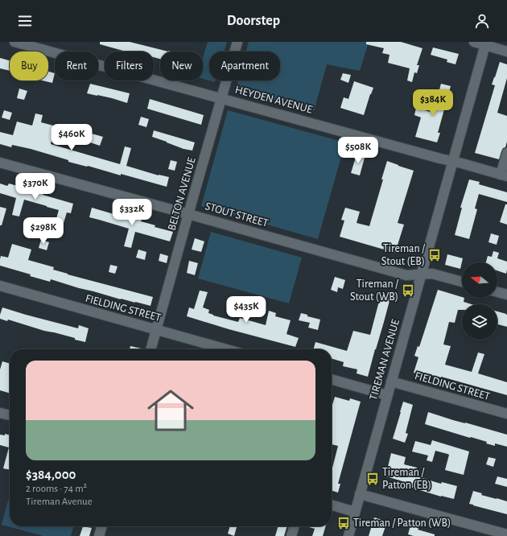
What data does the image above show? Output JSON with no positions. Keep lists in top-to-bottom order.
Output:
{
  "streets": {
    "street": [
      "HEYDEN AVENUE",
      "BELTON AVENUE",
      "STOUT STREET",
      "FIELDING STREET",
      "TIREMAN AVENUE"
    ]
  },
  "crossings": [
    ["HEYDEN AVENUE", "BELTON AVENUE"],
    ["HEYDEN AVENUE", "TIREMAN AVENUE"],
    ["BELTON AVENUE", "STOUT STREET"],
    ["BELTON AVENUE", "FIELDING STREET"],
    ["STOUT STREET", "TIREMAN AVENUE"],
    ["FIELDING STREET", "TIREMAN AVENUE"]
  ],
  "places": {
    "bus stop": [
      "Tireman / Stout (EB)",
      "Tireman / Stout (WB)",
      "Tireman / Patton (EB)",
      "Tireman / Patton (WB)"
    ]
  },
  "north": "left",
  "page": {
    "header": "Doorstep",
    "chip": [
      "Buy",
      "Rent",
      "Filters",
      "New",
      "Apartment"
    ],
    "price": [
      "$384K",
      "$460K",
      "$508K",
      "$370K",
      "$332K",
      "$298K",
      "$435K"
    ],
    "list": [
      {
        "name": "$384,000",
        "note": "2 rooms · 74 m² · Tireman Avenue"
      }
    ]
  }
}
